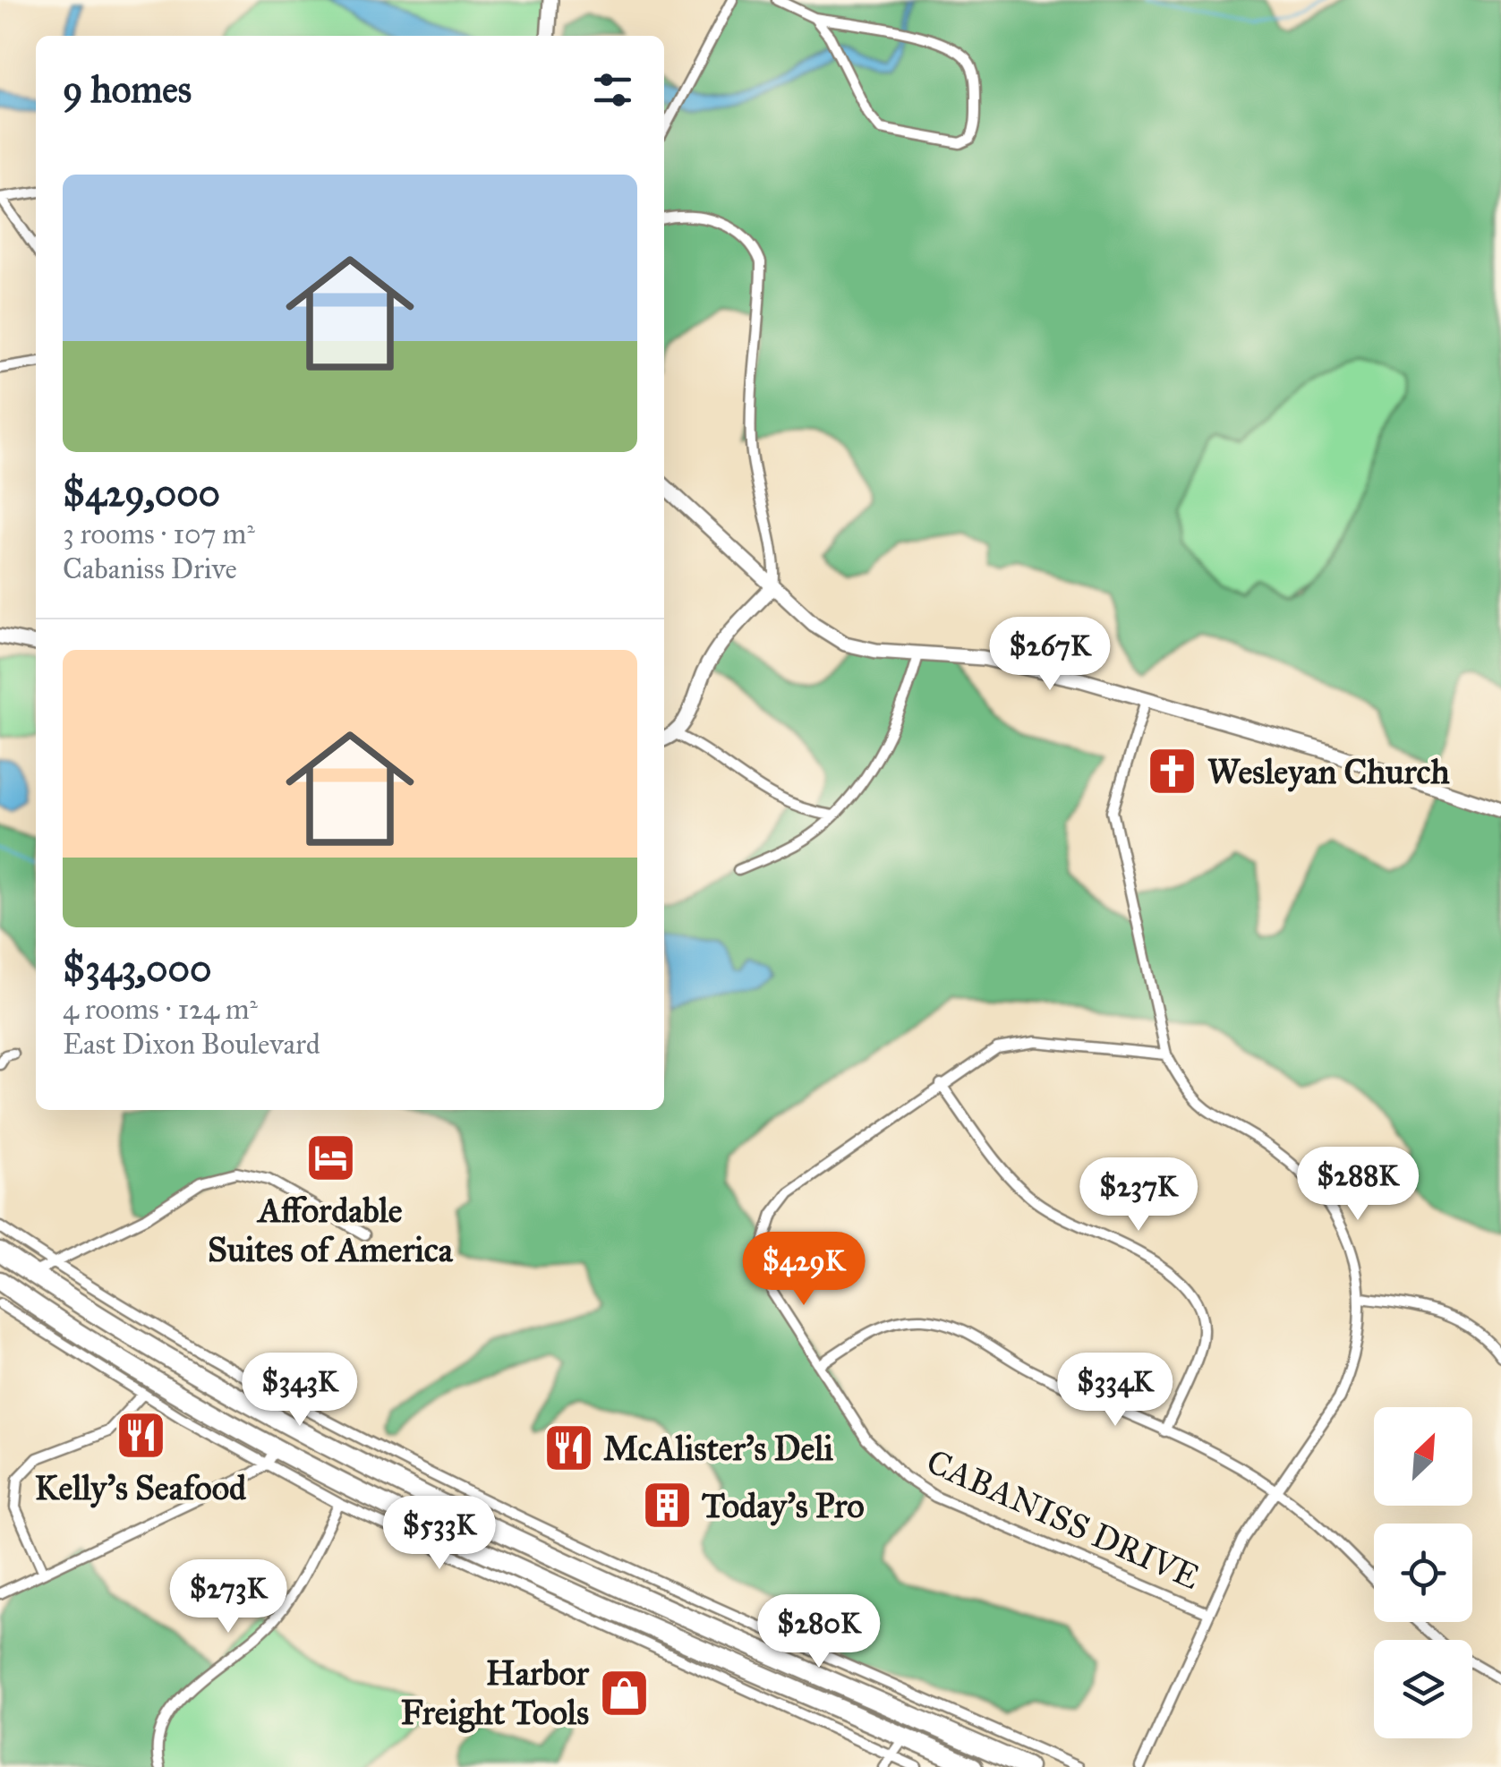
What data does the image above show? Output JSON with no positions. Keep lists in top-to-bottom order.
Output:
{
  "streets": {
    "street": ["CABANISS DRIVE"]
  },
  "places": {
    "church": ["Wesleyan Church"],
    "hotel": ["Affordable Suites of America"],
    "restaurant": ["Kelly's Seafood", "McAlister's Deli"],
    "building": ["Today's Pro"],
    "shop": ["Harbor Freight Tools"]
  },
  "north": "top right",
  "page": {
    "heading": "9 homes",
    "list": [
      {
        "name": "$429,000",
        "note": "3 rooms · 107 m² · Cabaniss Drive"
      },
      {
        "name": "$343,000",
        "note": "4 rooms · 124 m² · East Dixon Boulevard"
      }
    ],
    "price": [
      "$267K",
      "$288K",
      "$237K",
      "$429K",
      "$343K",
      "$334K",
      "$533K",
      "$273K",
      "$280K"
    ]
  }
}
